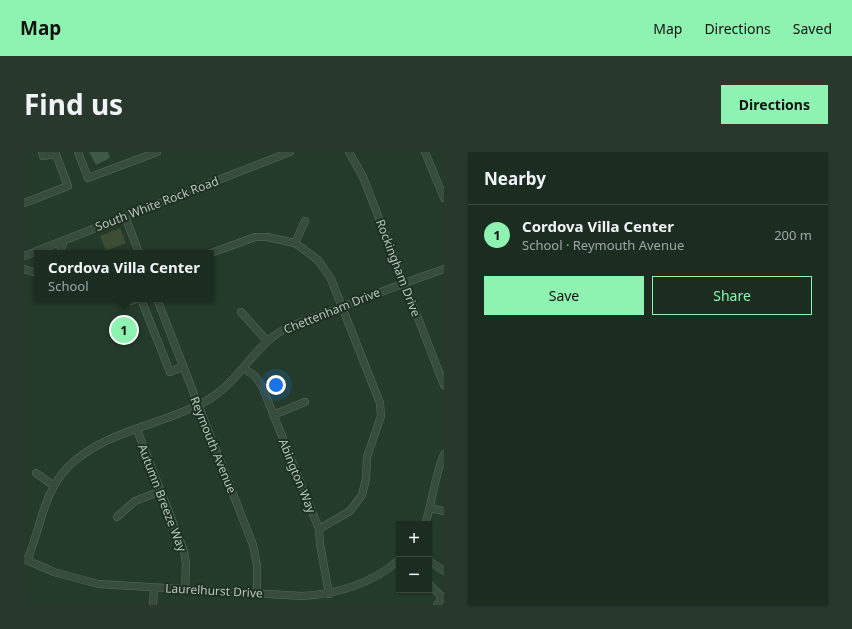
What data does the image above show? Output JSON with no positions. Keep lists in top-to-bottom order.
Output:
{
  "streets": {
    "street": [
      "South White Rock Road",
      "Rockingham Drive",
      "Chettenham Drive",
      "Reymouth Avenue",
      "Abington Way",
      "Autumn Breeze Way",
      "Laurelhurst Drive"
    ]
  },
  "crossings": [
    ["Rockingham Drive", "Chettenham Drive"],
    ["Chettenham Drive", "Reymouth Avenue"],
    ["Chettenham Drive", "Abington Way"],
    ["Chettenham Drive", "Autumn Breeze Way"],
    ["Chettenham Drive", "Laurelhurst Drive"],
    ["Reymouth Avenue", "Laurelhurst Drive"],
    ["Abington Way", "Laurelhurst Drive"],
    ["Autumn Breeze Way", "Laurelhurst Drive"]
  ],
  "page": {
    "header": "Map",
    "nav": ["Map", "Directions", "Saved"],
    "title": "Find us",
    "buttons": [
      "Directions",
      ["Save", "Share"]
    ],
    "heading": "Nearby",
    "list": [
      {
        "mark": "1",
        "name": "Cordova Villa Center",
        "note": "School · Reymouth Avenue",
        "value": "200 m"
      }
    ],
    "popup": ["Cordova Villa Center", "School"],
    "pins": "1",
    "map_buttons": ["+", "−"]
  }
}
